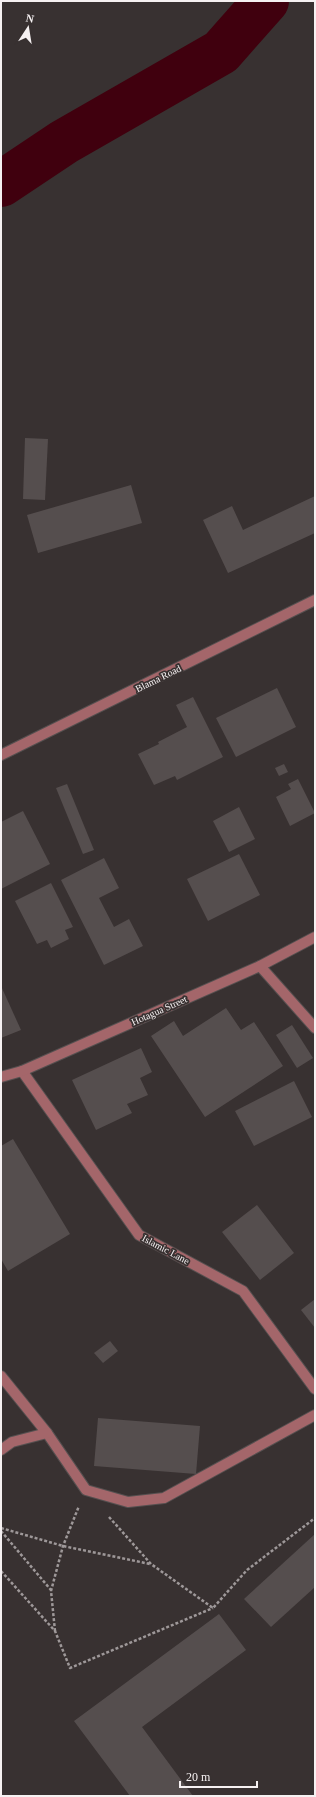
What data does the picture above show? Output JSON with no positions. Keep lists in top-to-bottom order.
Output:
{
  "streets": {
    "street": ["Blama Road", "Hotagua Street", "Islamic Lane"]
  },
  "crossings": [
    ["Hotagua Street", "Islamic Lane"]
  ],
  "scale_bar": "20 m",
  "north": "top"
}
